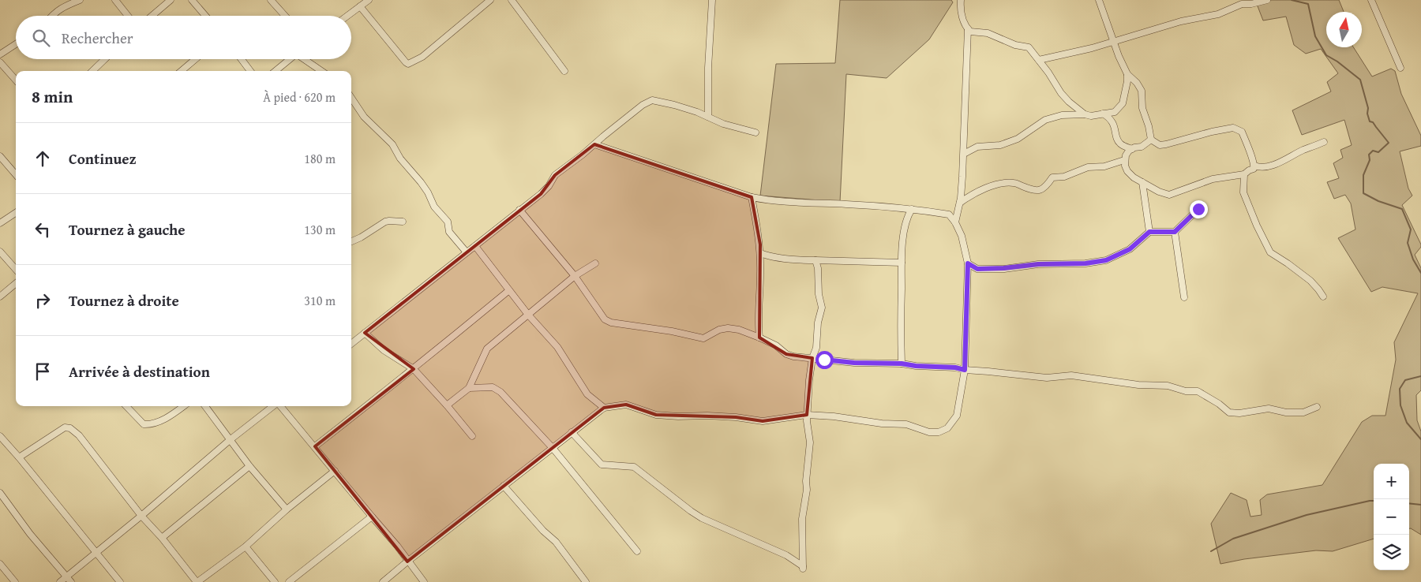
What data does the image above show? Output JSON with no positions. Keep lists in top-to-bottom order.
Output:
{
  "north": "top",
  "page": {
    "search": "Rechercher",
    "heading": ["8 min", "À pied · 620 m"],
    "list": [
      ["Continuez", "180 m"],
      ["Tournez à gauche", "130 m"],
      ["Tournez à droite", "310 m"],
      "Arrivée à destination"
    ],
    "map_buttons": ["+", "−"]
  }
}
